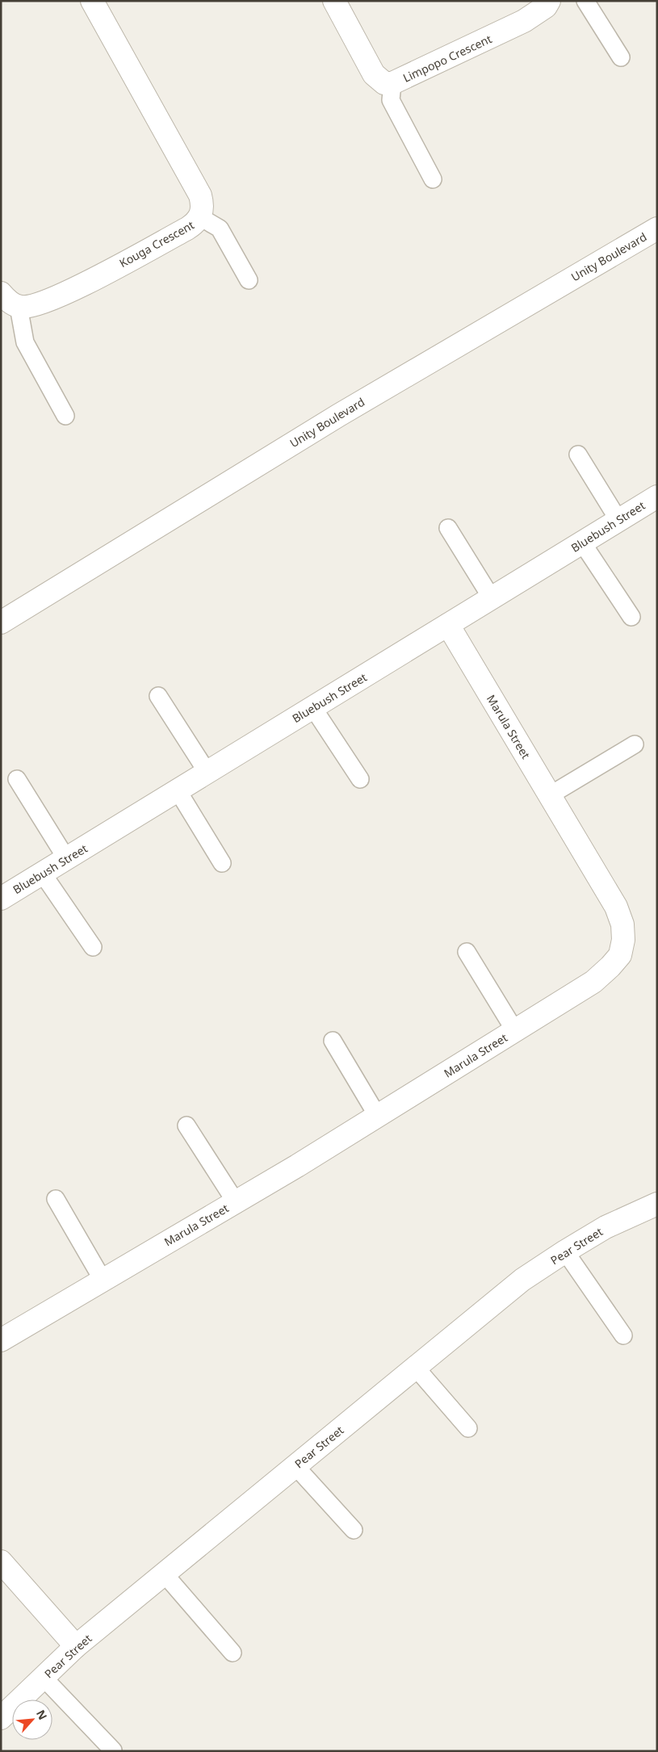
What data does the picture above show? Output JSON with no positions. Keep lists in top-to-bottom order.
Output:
{
  "streets": {
    "street": [
      "Limpopo Crescent",
      "Kouga Crescent",
      "Unity Boulevard",
      "Bluebush Street",
      "Marula Street",
      "Pear Street"
    ]
  },
  "crossings": [
    ["Bluebush Street", "Marula Street"]
  ],
  "north": "top right"
}
